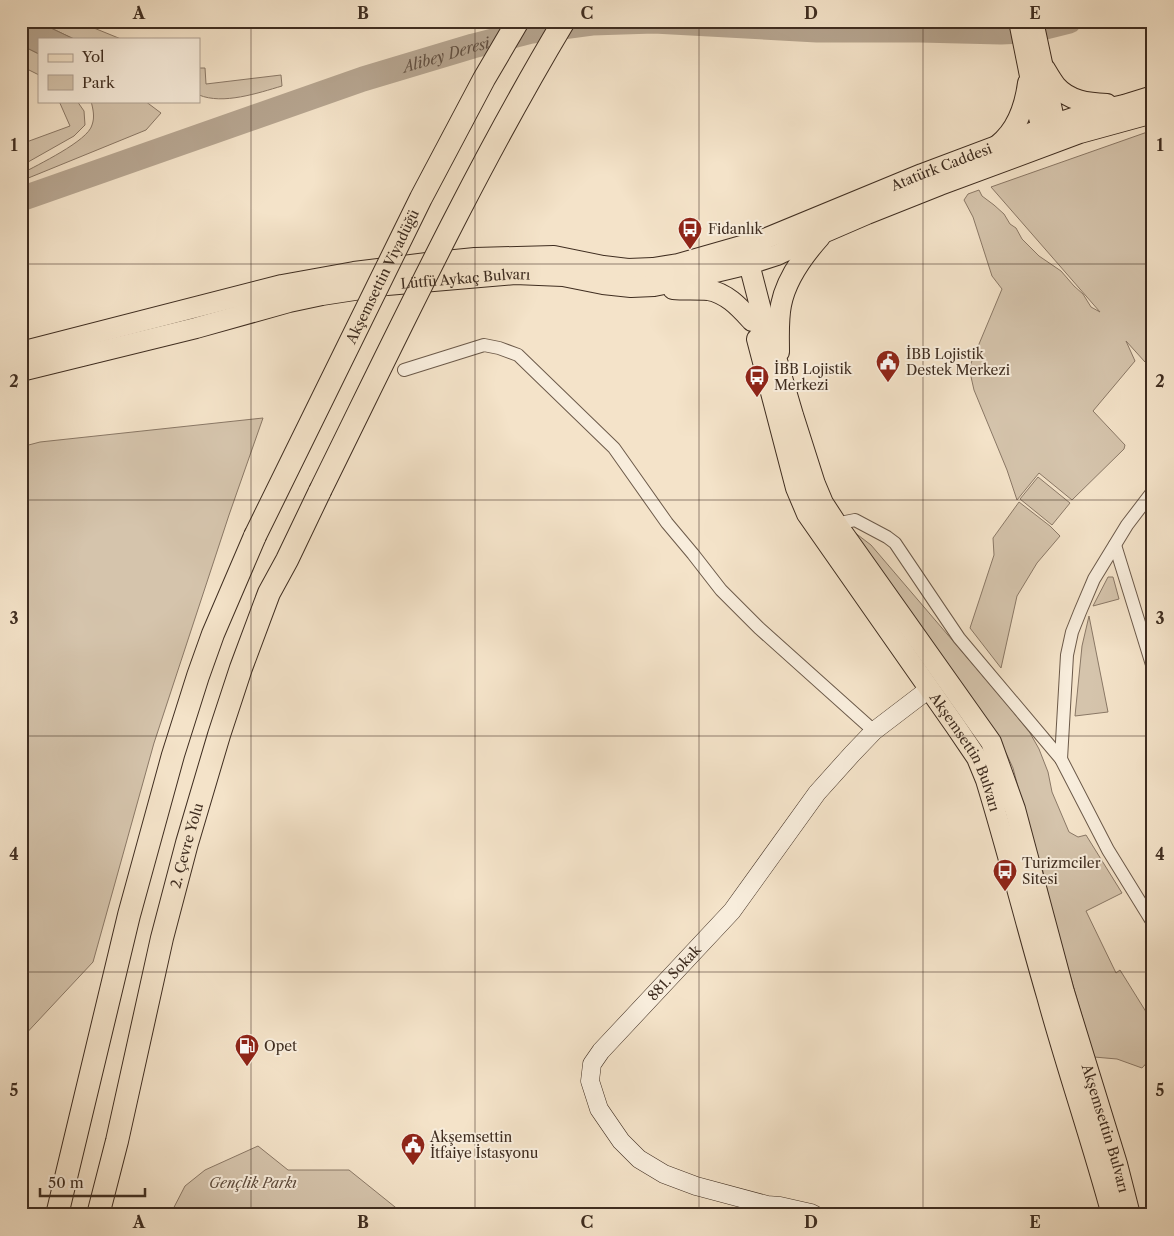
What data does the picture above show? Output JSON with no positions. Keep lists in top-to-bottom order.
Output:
{
  "streets": {
    "highway": ["Akşemsettin Viyadüğü", "2. Çevre Yolu"],
    "main road": ["Atatürk Caddesi", "Lütfü Aykaç Bulvarı", "Akşemsettin Bulvarı"],
    "street": ["881. Sokak"]
  },
  "crossings": [
    ["Atatürk Caddesi", "Lütfü Aykaç Bulvarı"],
    ["Atatürk Caddesi", "Akşemsettin Bulvarı"],
    ["Lütfü Aykaç Bulvarı", "Akşemsettin Bulvarı"],
    ["Akşemsettin Bulvarı", "881. Sokak"]
  ],
  "water": ["Alibey Deresi"],
  "parks": ["Gençlik Parkı"],
  "places": {
    "bus stop": ["Fidanlık", "İBB Lojistik Merkezi", "Turizmciler Sitesi"],
    "public building": ["İBB Lojistik Destek Merkezi", "Akşemsettin İtfaiye İstasyonu"],
    "fuel station": ["Opet"]
  },
  "legend": ["Yol", "Park"],
  "scale_bar": "50 m",
  "grid": {
    "columns": [
      "A",
      "B",
      "C",
      "D",
      "E"
    ],
    "rows": [
      "1",
      "2",
      "3",
      "4",
      "5"
    ]
  }
}
